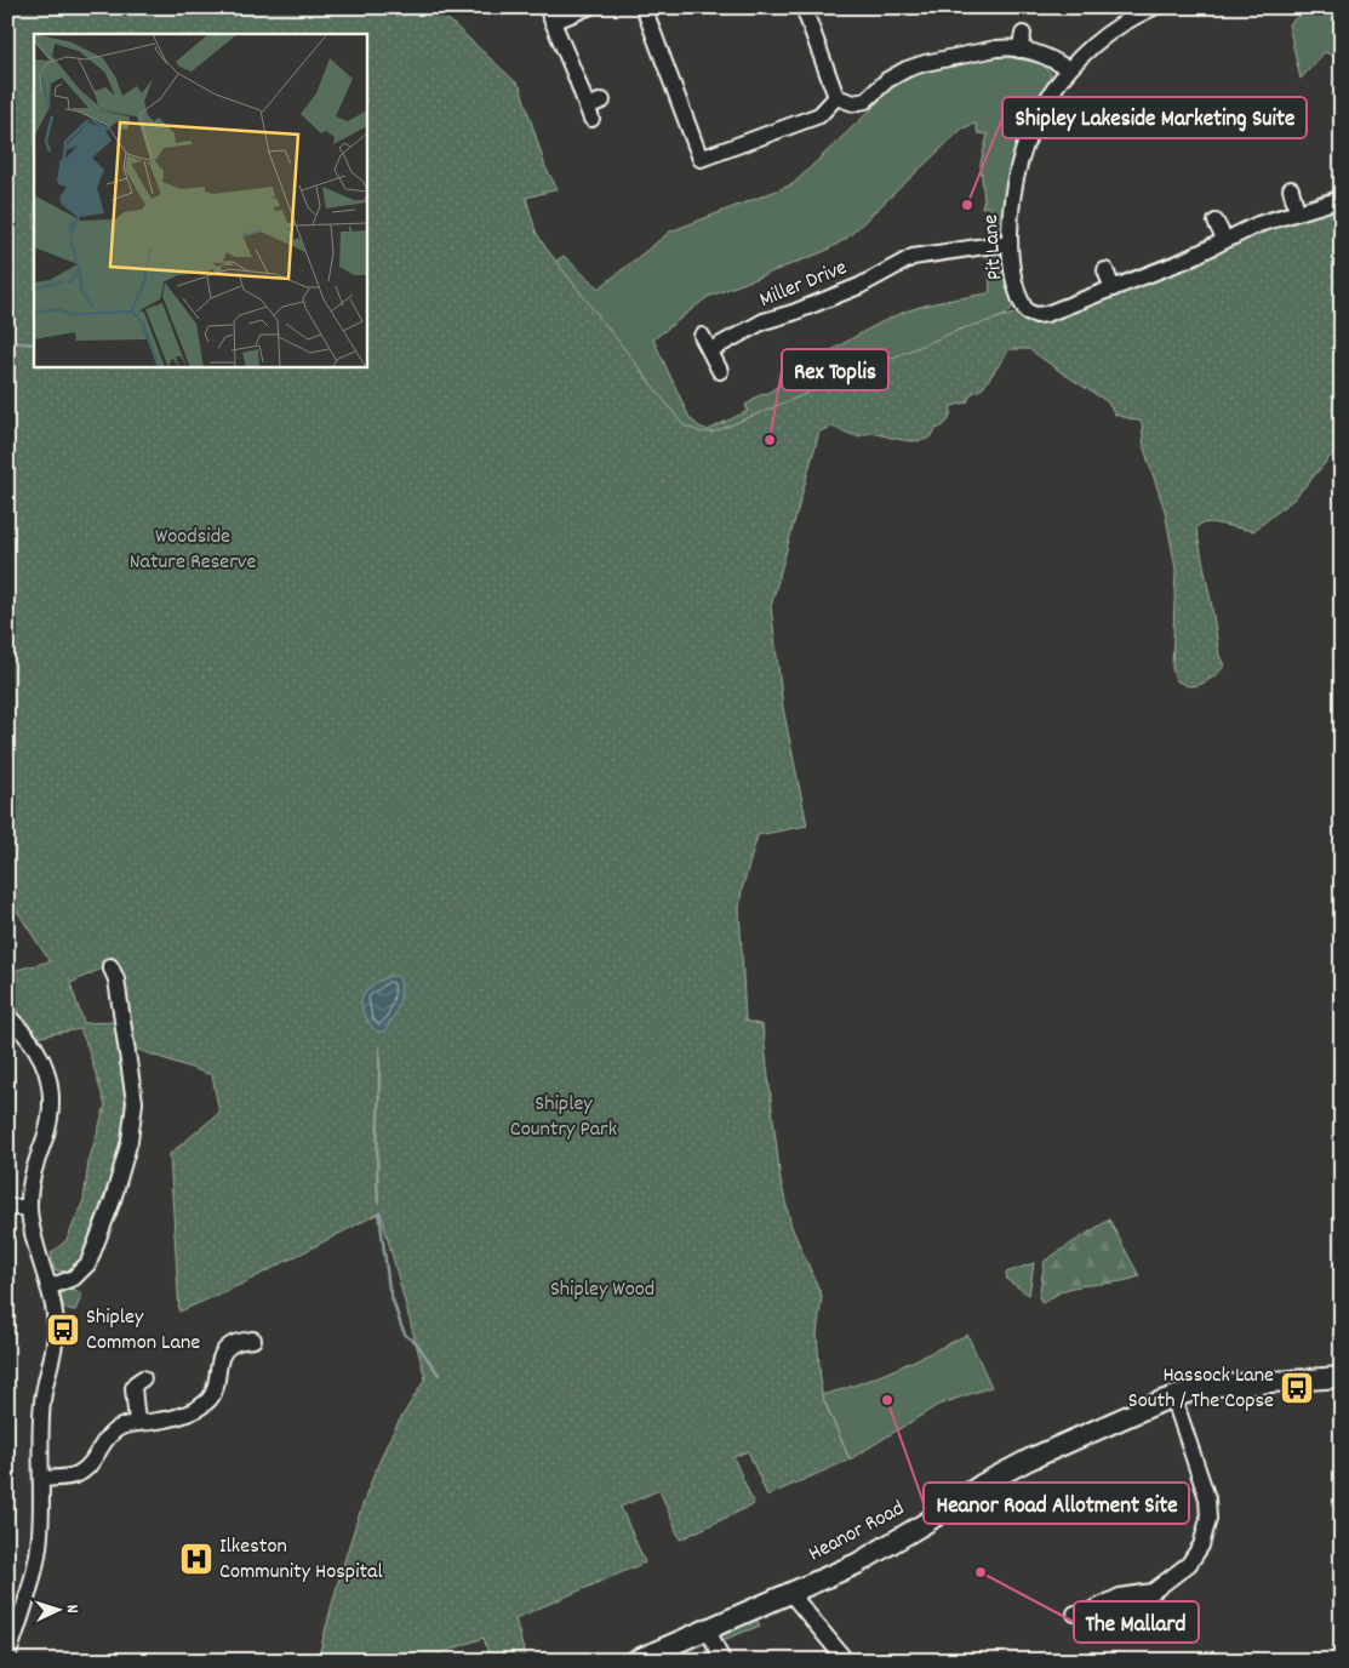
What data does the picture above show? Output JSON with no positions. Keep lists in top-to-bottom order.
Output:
{
  "streets": {
    "main road": ["Heanor Road"],
    "street": ["Pit Lane", "Miller Drive"]
  },
  "crossings": [
    ["Pit Lane", "Miller Drive"]
  ],
  "parks": ["Woodside Nature Reserve", "Shipley Country Park", "Shipley Wood"],
  "places": {
    "other": [
      "Shipley Lakeside Marketing Suite",
      "Rex Toplis",
      "Heanor Road Allotment Site",
      "The Mallard"
    ],
    "bus stop": ["Shipley Common Lane", "Hassock Lane South / The Copse"],
    "hospital": ["Ilkeston Community Hospital"]
  },
  "north": "right"
}
